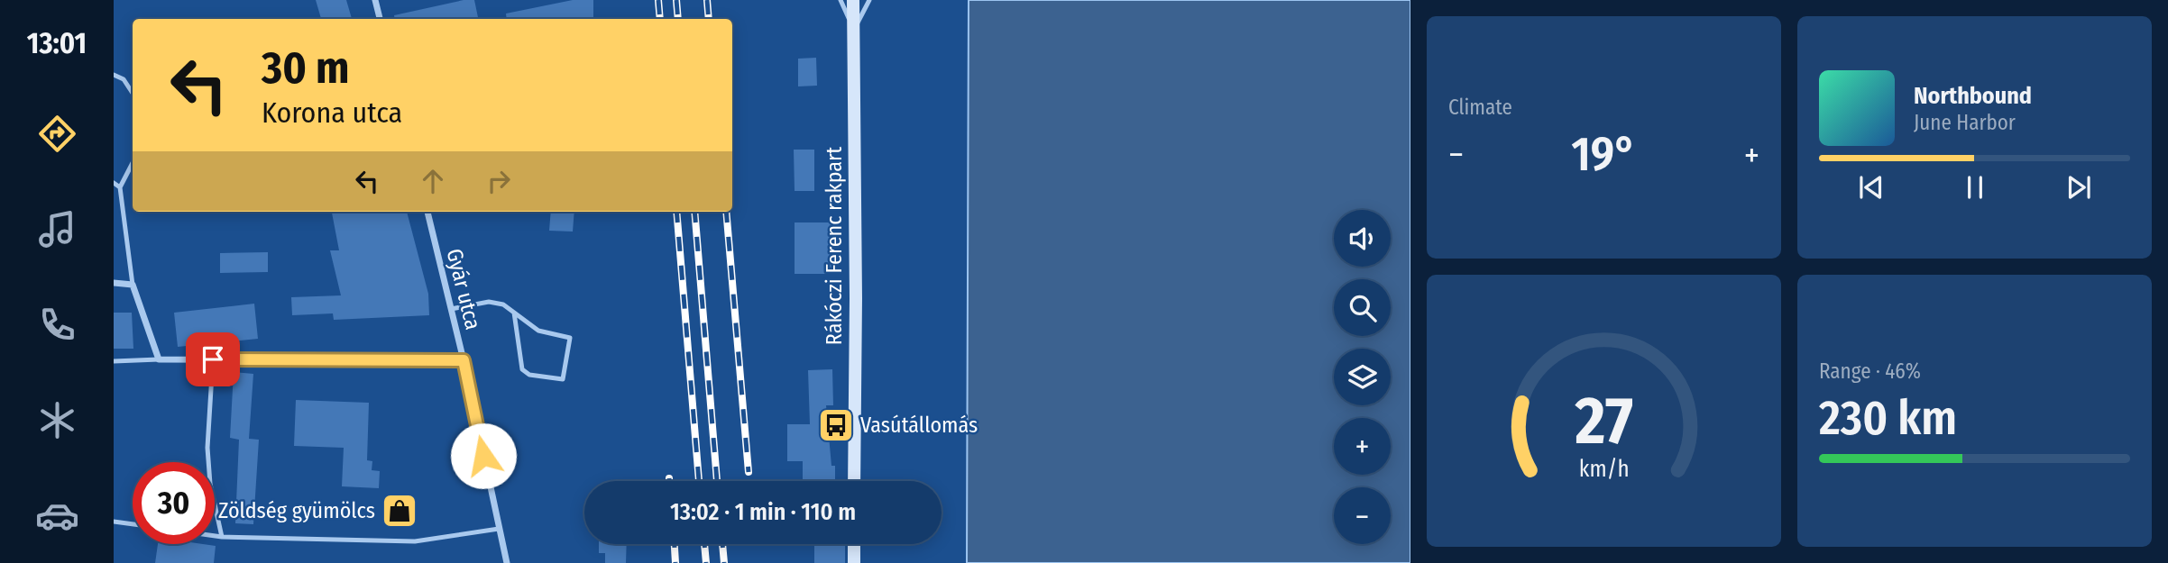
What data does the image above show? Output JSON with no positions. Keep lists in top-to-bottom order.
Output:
{
  "streets": {
    "street": ["Rákóczi Ferenc rakpart", "Gyár utca"]
  },
  "places": {
    "bus stop": ["Vasútállomás"],
    "shop": ["Zöldség gyümölcs"]
  },
  "page": {
    "tabs": "13:01",
    "tile": [
      "Climate",
      ["Range · 46%", "230 km"]
    ],
    "turn": ["30 m", "Korona utca"],
    "song": ["Northbound", "June Harbor"],
    "heat": ["−", "19°", "+"],
    "map_buttons": ["+", "−"],
    "limit": "30",
    "trip": "13:02 · 1 min · 110 m",
    "gauge": ["27", "km/h"]
  }
}
